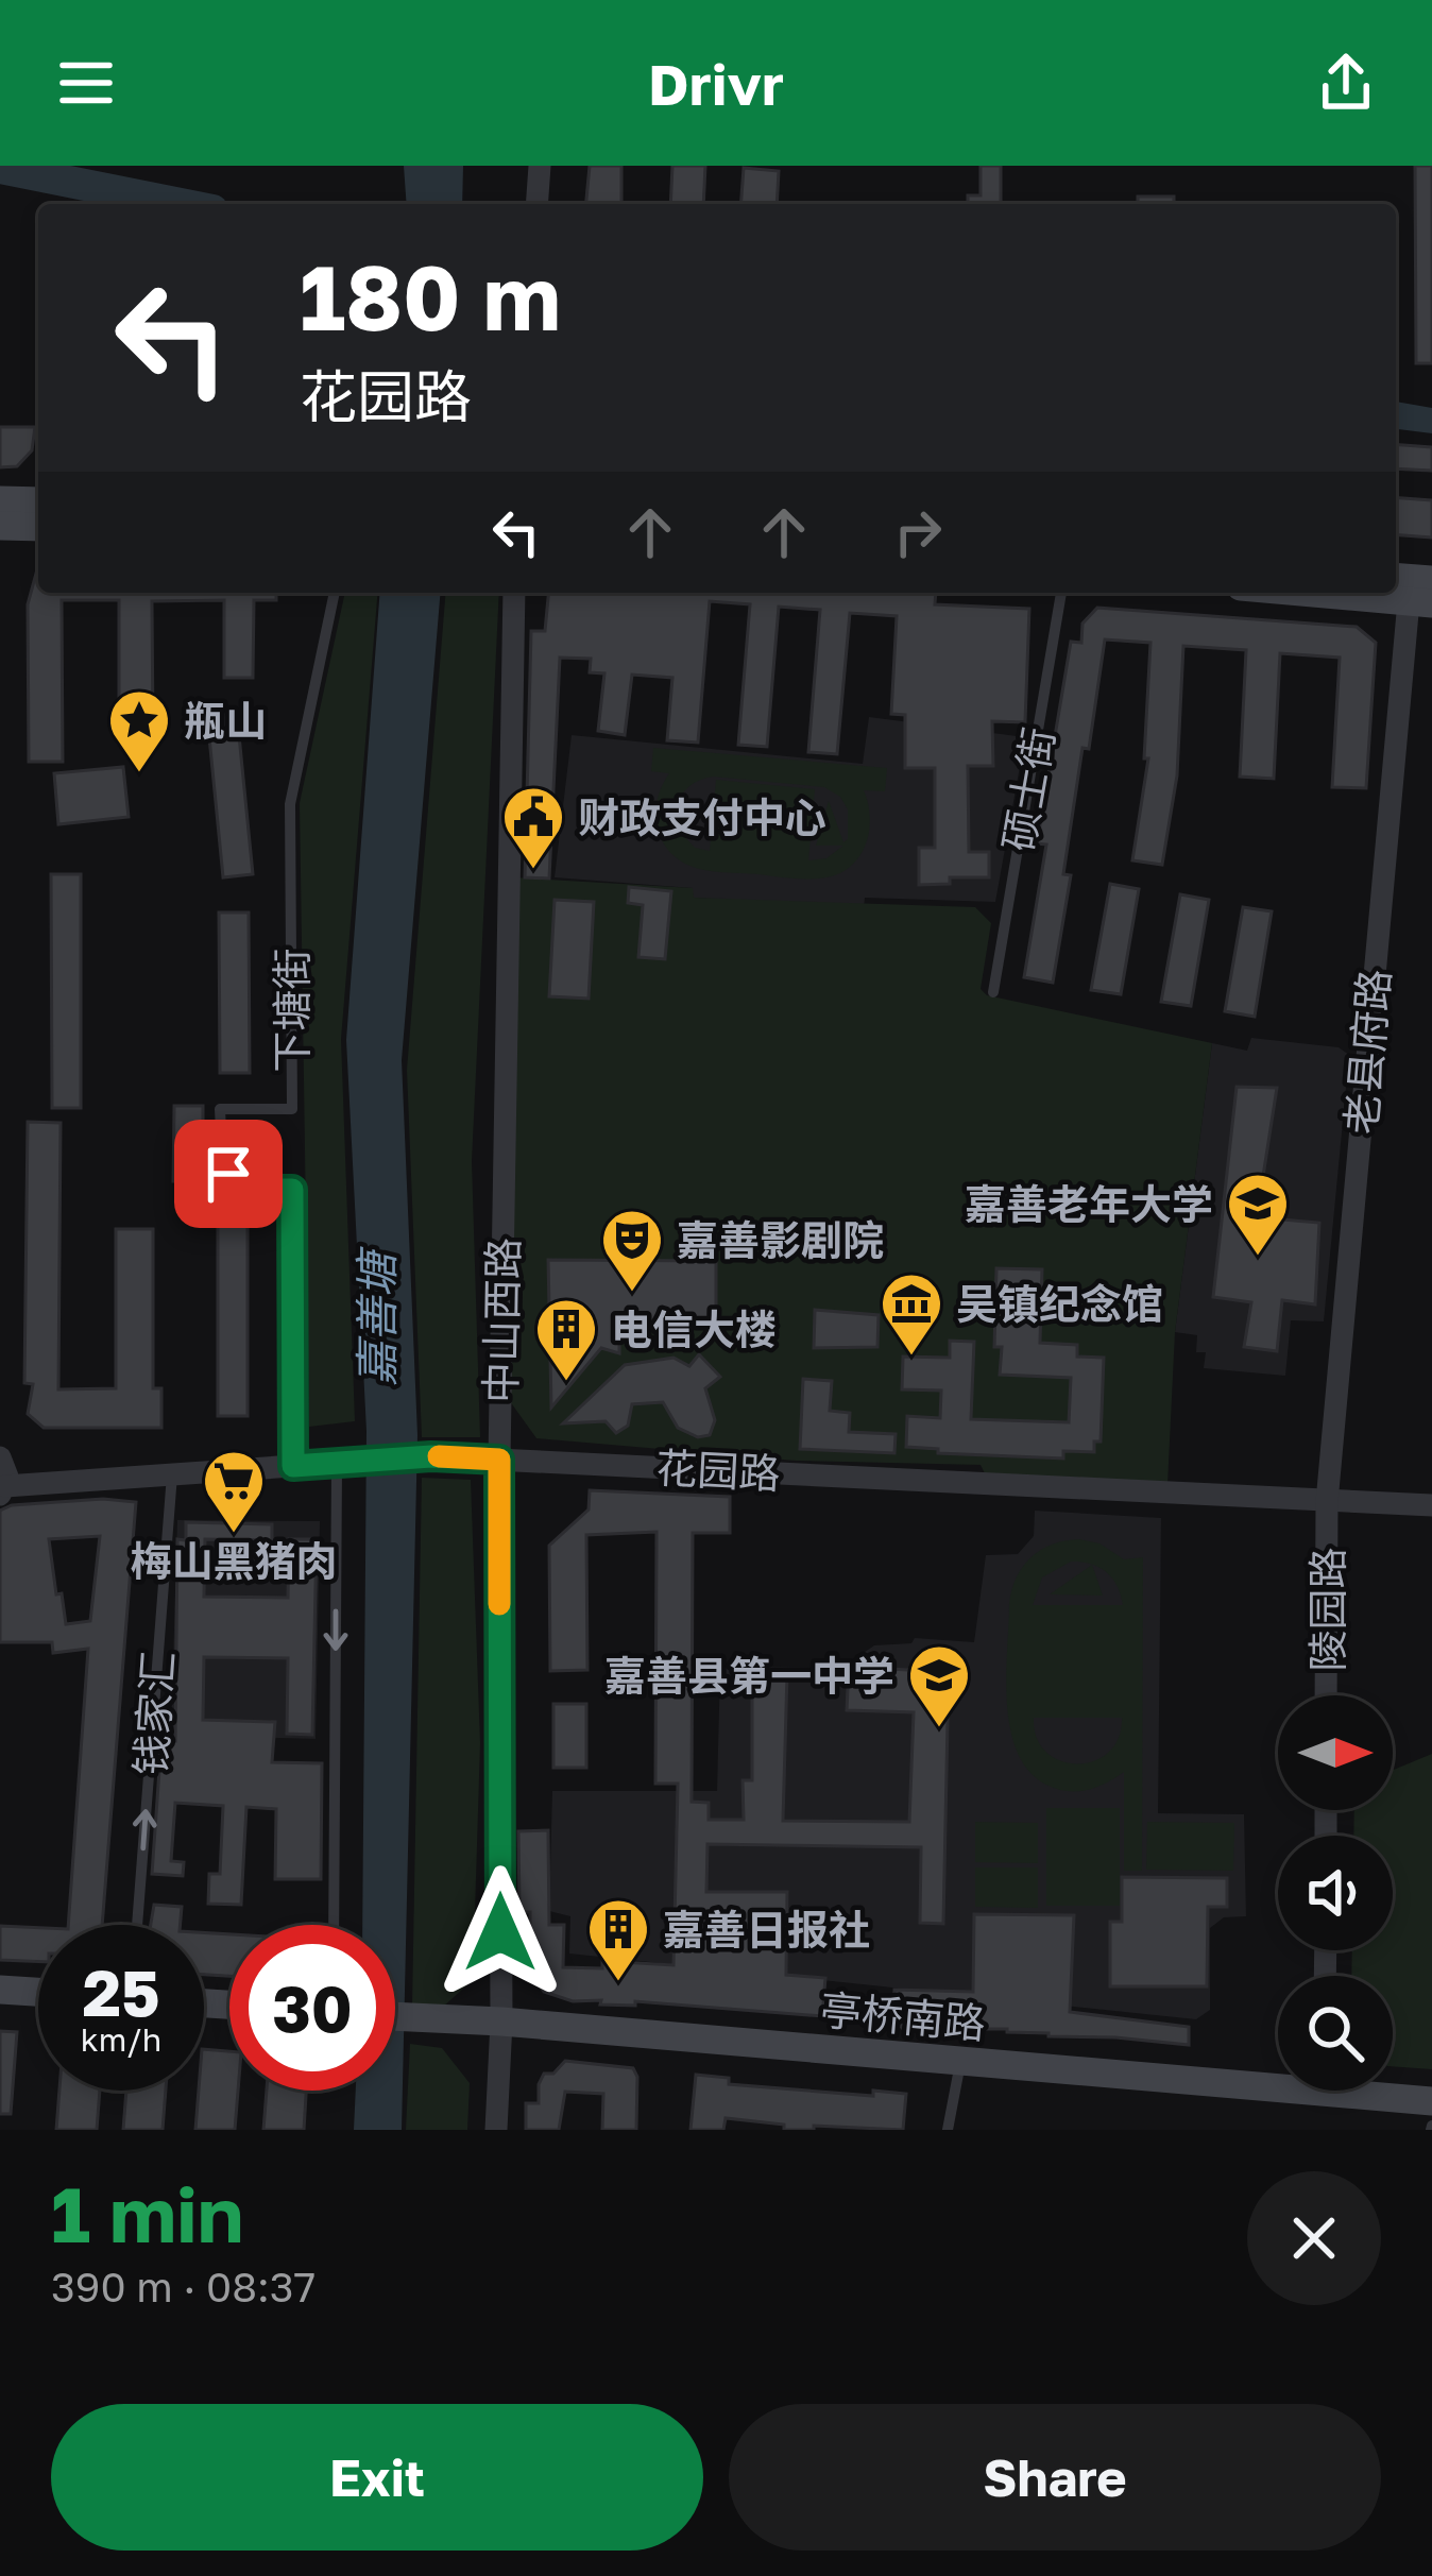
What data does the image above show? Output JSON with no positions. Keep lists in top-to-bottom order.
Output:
{
  "streets": {
    "street": [
      "老县府路",
      "中山西路",
      "花园路",
      "陵园路",
      "亭桥南路"
    ],
    "lane": ["硕士街", "下塘街", "钱家汇"]
  },
  "crossings": [
    ["下塘街", "花园路"],
    ["老县府路", "花园路"],
    ["老县府路", "陵园路"],
    ["中山西路", "花园路"],
    ["中山西路", "亭桥南路"],
    ["花园路", "陵园路"],
    ["花园路", "钱家汇"]
  ],
  "one_way": ["钱家汇"],
  "water": ["嘉善塘"],
  "places": {
    "place": ["瓶山"],
    "public building": ["财政支付中心"],
    "school or university": ["嘉善老年大学", "嘉善县第一中学"],
    "theatre": ["嘉善影剧院"],
    "museum": ["吴镇纪念馆"],
    "building": ["电信大楼", "嘉善日报社"],
    "supermarket": ["梅山黑猪肉"]
  },
  "north": "right",
  "page": {
    "header": "Drivr",
    "turn": ["180 m", "花园路"],
    "speed": "25 km/h",
    "limit": "30",
    "heading": ["1 min", "390 m · 08:37"],
    "buttons": ["Exit", "Share"]
  }
}
